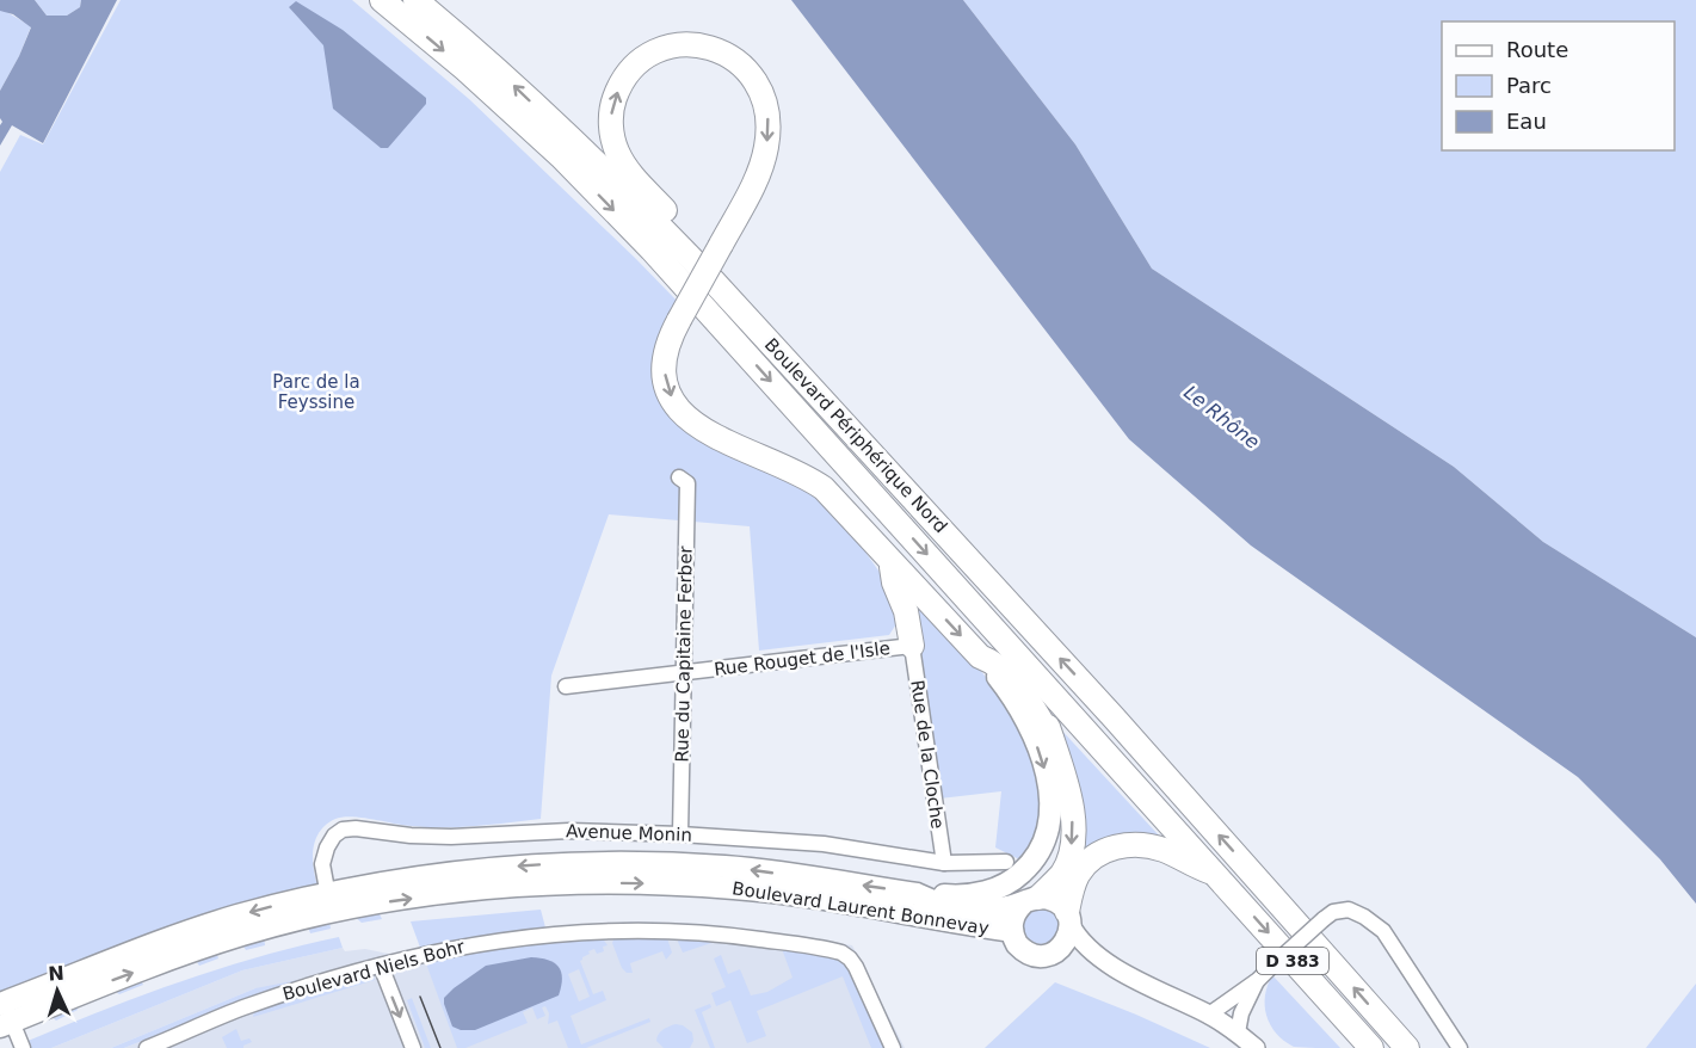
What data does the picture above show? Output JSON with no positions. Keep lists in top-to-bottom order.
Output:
{
  "streets": {
    "highway": ["Boulevard Périphérique Nord", "D 383"],
    "main road": ["Boulevard Laurent Bonnevay"],
    "street": [
      "Rue du Capitaine Ferber",
      "Rue Rouget de l'Isle",
      "Rue de la Cloche",
      "Avenue Monin",
      "Boulevard Niels Bohr"
    ]
  },
  "crossings": [
    ["Boulevard Périphérique Nord", "D 383"],
    ["Rue du Capitaine Ferber", "Rue Rouget de l'Isle"],
    ["Rue du Capitaine Ferber", "Avenue Monin"],
    ["Rue Rouget de l'Isle", "Rue de la Cloche"],
    ["Rue de la Cloche", "Avenue Monin"],
    ["Avenue Monin", "Boulevard Laurent Bonnevay"]
  ],
  "water": ["Le Rhône"],
  "parks": ["Parc de la Feyssine"],
  "legend": ["Route", "Parc", "Eau"],
  "north": "top"
}
